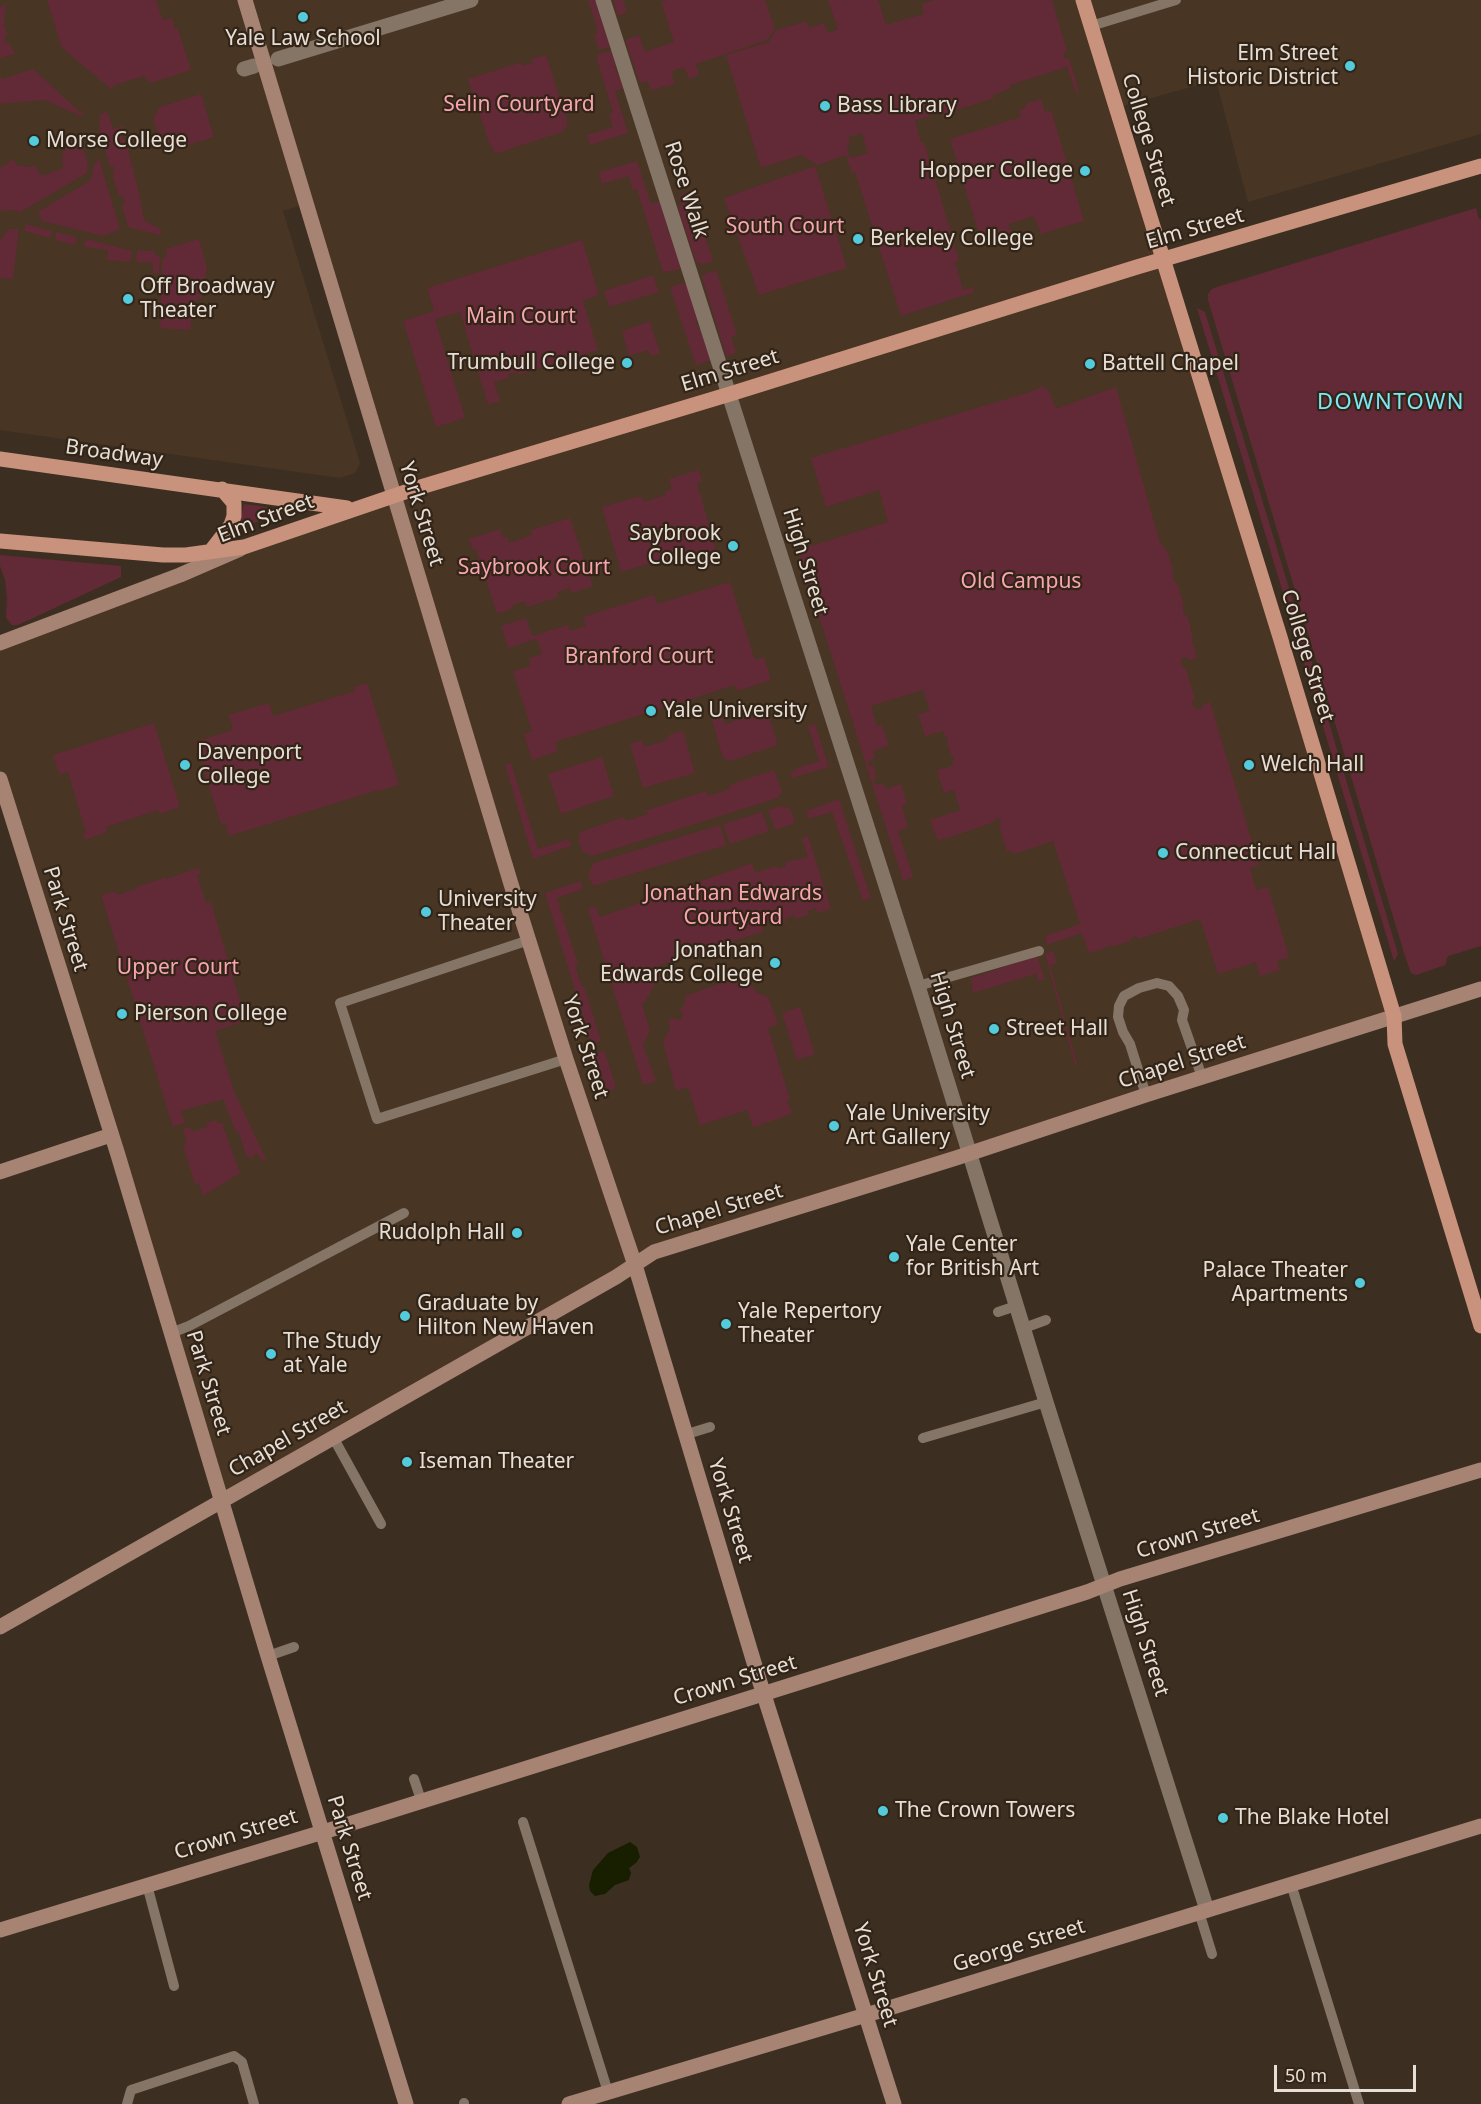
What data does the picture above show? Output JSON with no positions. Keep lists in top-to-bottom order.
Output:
{
  "streets": {
    "main road": [
      "College Street",
      "Elm Street",
      "Broadway",
      "York Street",
      "Park Street",
      "Chapel Street",
      "Crown Street",
      "George Street"
    ],
    "street": ["Rose Walk", "High Street"]
  },
  "crossings": [
    ["College Street", "Elm Street"],
    ["College Street", "Chapel Street"],
    ["Rose Walk", "Elm Street"],
    ["Rose Walk", "High Street"],
    ["Elm Street", "Broadway"],
    ["Elm Street", "York Street"],
    ["Elm Street", "High Street"],
    ["York Street", "Chapel Street"],
    ["York Street", "Crown Street"],
    ["York Street", "George Street"],
    ["High Street", "Chapel Street"],
    ["High Street", "Crown Street"],
    ["High Street", "George Street"],
    ["Park Street", "Chapel Street"],
    ["Park Street", "Crown Street"]
  ],
  "districts": ["DOWNTOWN"],
  "parks": [
    "Selin Courtyard",
    "South Court",
    "Main Court",
    "Saybrook Court",
    "Old Campus",
    "Branford Court",
    "Jonathan Edwards Courtyard",
    "Upper Court"
  ],
  "places": [
    "Yale Law School",
    "Elm Street Historic District",
    "Bass Library",
    "Morse College",
    "Hopper College",
    "Berkeley College",
    "Off Broadway Theater",
    "Trumbull College",
    "Battell Chapel",
    "Saybrook College",
    "Yale University",
    "Davenport College",
    "Welch Hall",
    "Connecticut Hall",
    "University Theater",
    "Jonathan Edwards College",
    "Pierson College",
    "Street Hall",
    "Yale University Art Gallery",
    "Rudolph Hall",
    "Yale Center for British Art",
    "Palace Theater Apartments",
    "Graduate by Hilton New Haven",
    "Yale Repertory Theater",
    "The Study at Yale",
    "Iseman Theater",
    "The Crown Towers",
    "The Blake Hotel"
  ],
  "scale_bar": "50 m"
}
